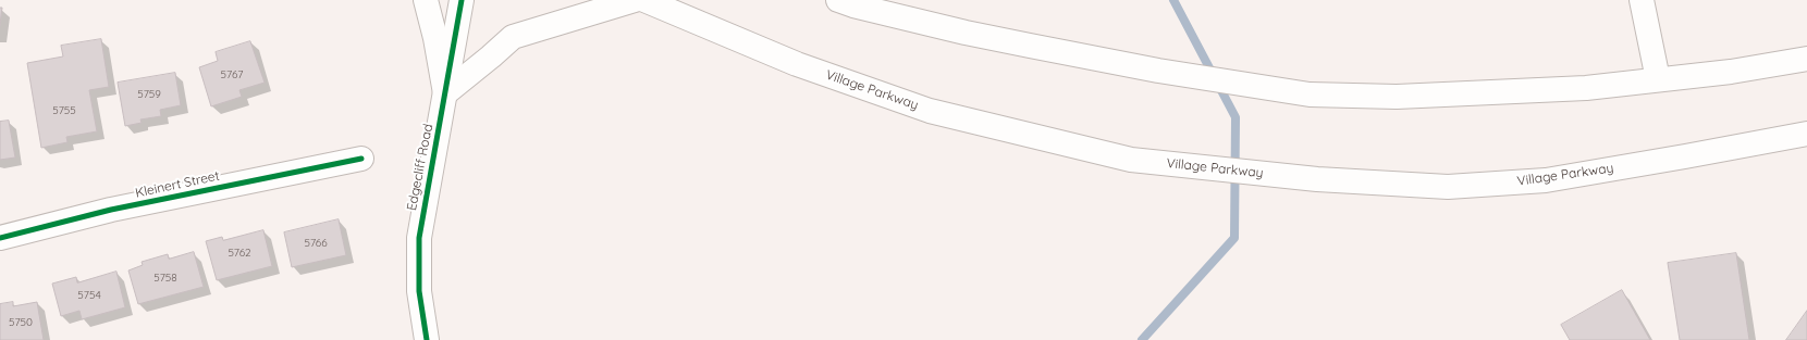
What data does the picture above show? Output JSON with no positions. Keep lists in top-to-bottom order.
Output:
{
  "streets": {
    "main road": ["Village Parkway", "Edgecliff Road", "Kleinert Street"]
  },
  "house_numbers": [
    "5767",
    "5759",
    "5755",
    "5766",
    "5762",
    "5758",
    "5754",
    "5750"
  ]
}
